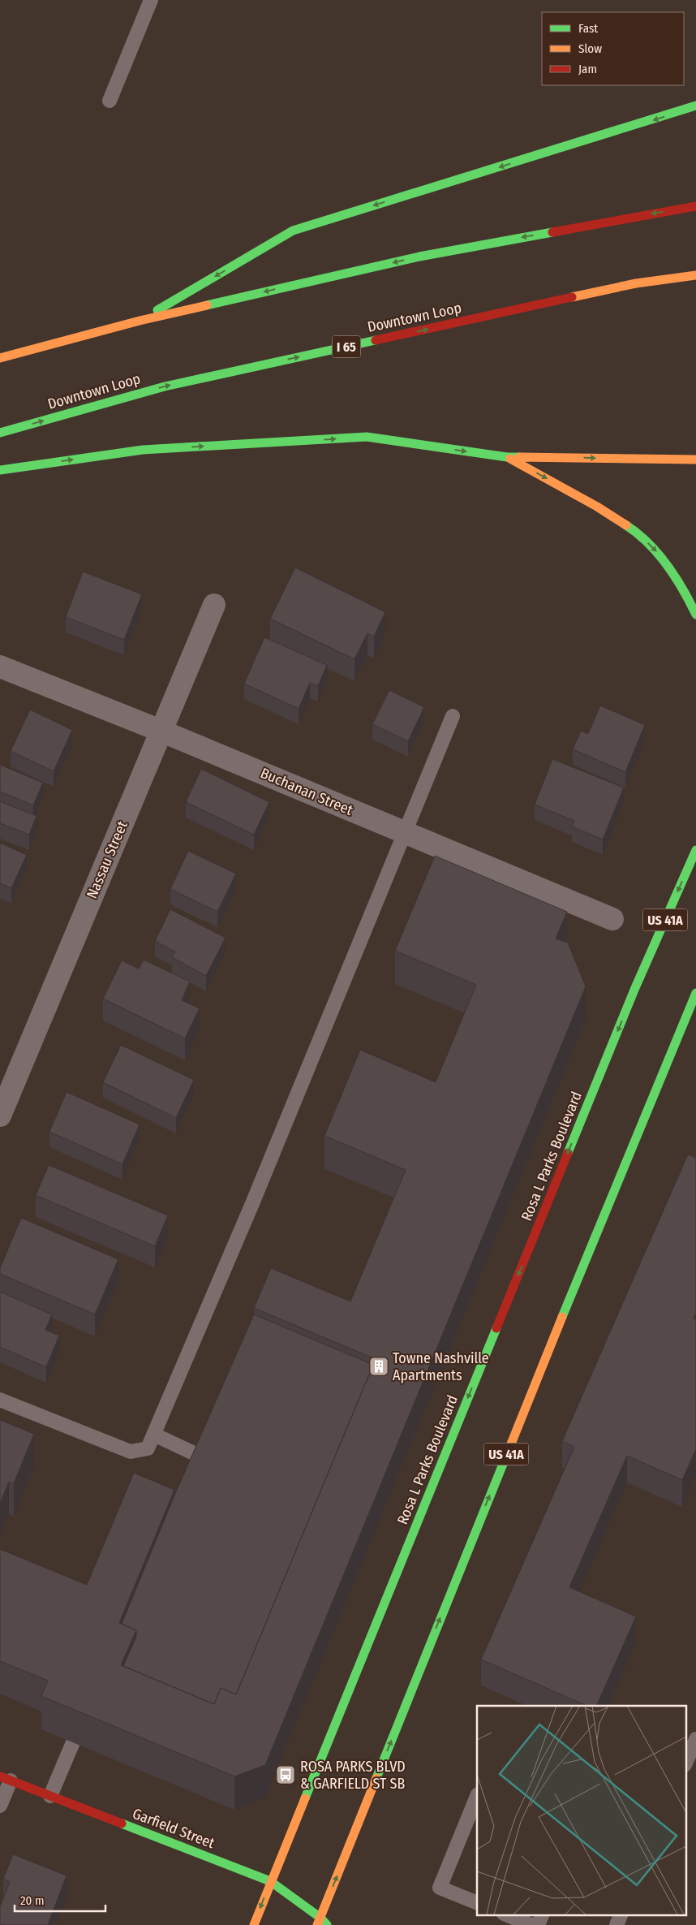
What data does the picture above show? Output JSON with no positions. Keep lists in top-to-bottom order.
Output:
{
  "streets": {
    "main road": [
      "Downtown Loop",
      "I 65",
      "US 41A",
      "Rosa L Parks Boulevard",
      "Garfield Street"
    ],
    "street": ["Buchanan Street", "Nassau Street"]
  },
  "crossings": [
    ["Buchanan Street", "Nassau Street"],
    ["US 41A", "Garfield Street"],
    ["Rosa L Parks Boulevard", "Garfield Street"]
  ],
  "places": {
    "building": ["Towne Nashville Apartments"],
    "bus stop": ["ROSA PARKS BLVD & GARFIELD ST SB"]
  },
  "legend": ["Fast", "Slow", "Jam"],
  "scale_bar": "20 m"
}
